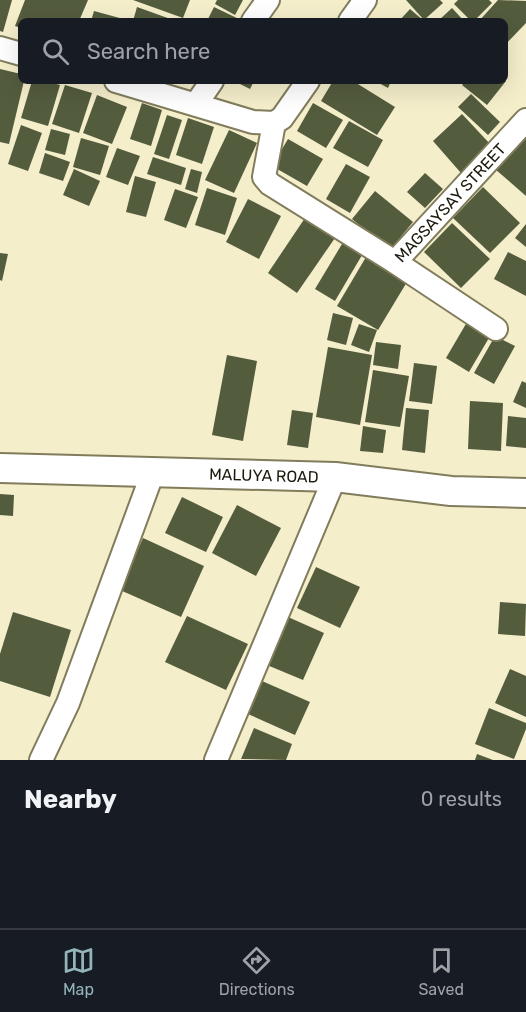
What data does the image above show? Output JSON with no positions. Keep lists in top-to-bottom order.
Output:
{
  "streets": {
    "street": ["MAGSAYSAY STREET", "MALUYA ROAD"]
  },
  "page": {
    "search": "Search here",
    "heading": ["Nearby", "0 results"],
    "nav": ["Map", "Directions", "Saved"]
  }
}
